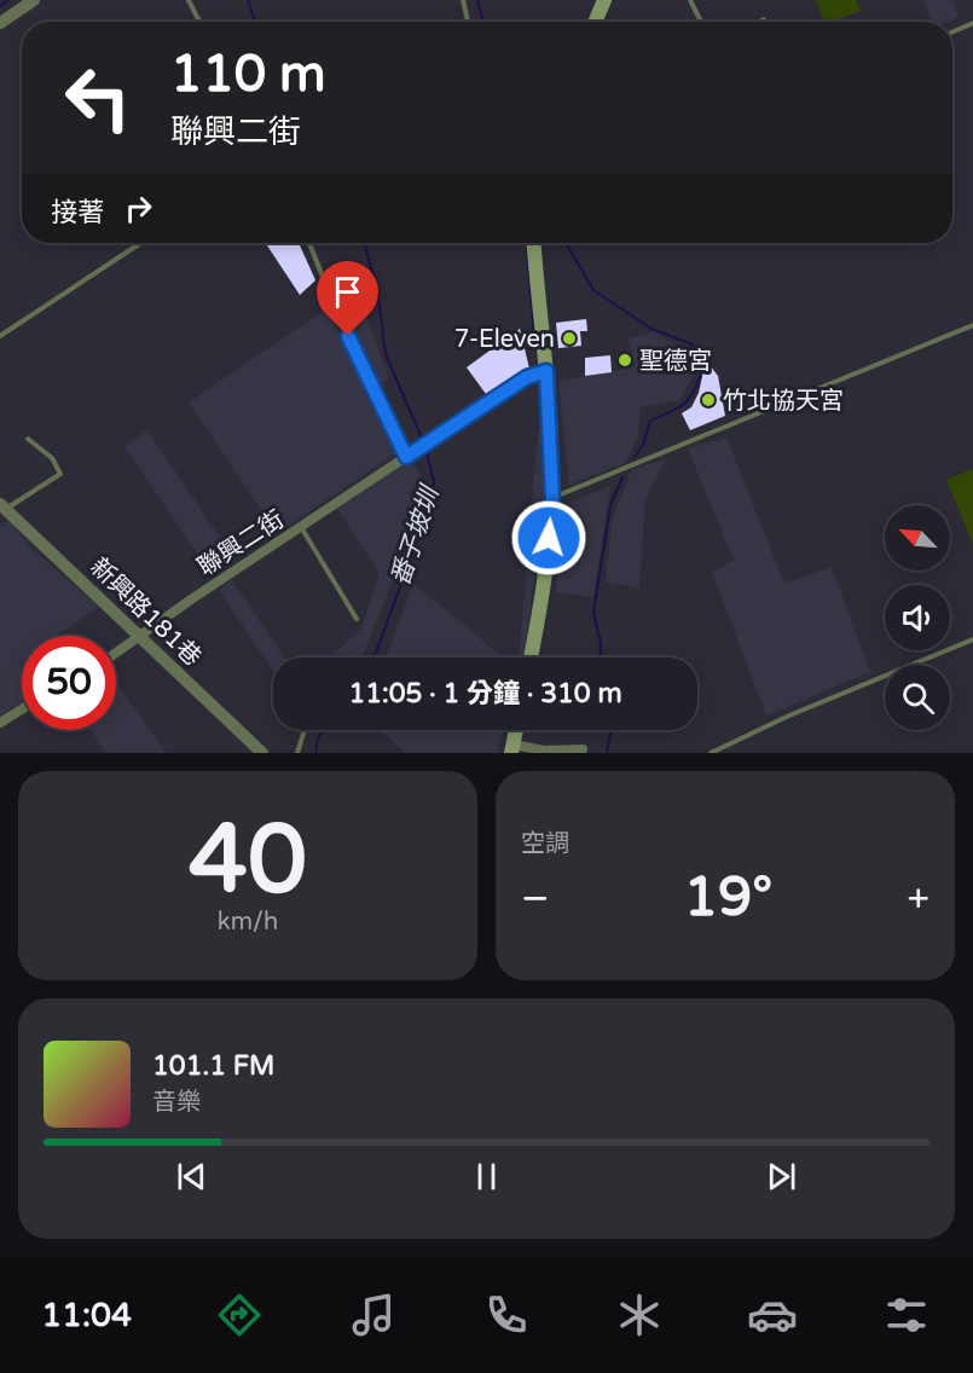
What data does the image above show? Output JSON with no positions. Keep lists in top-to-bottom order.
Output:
{
  "streets": {
    "street": ["聯興二街", "新興路181巷"]
  },
  "crossings": [
    ["聯興二街", "新興路181巷"]
  ],
  "water": ["番子坡圳"],
  "places": ["7-Eleven", "聖德宮", "竹北協天宮"],
  "north": "top left",
  "page": {
    "turn": ["110 m", "聯興二街"],
    "then": "接著",
    "limit": "50",
    "trip": "11:05 · 1 分鐘 · 310 m",
    "tile": [
      ["40", "km/h"],
      "空調"
    ],
    "heat": ["−", "19°", "+"],
    "song": ["101.1 FM", "音樂"],
    "tabs": "11:04"
  }
}
